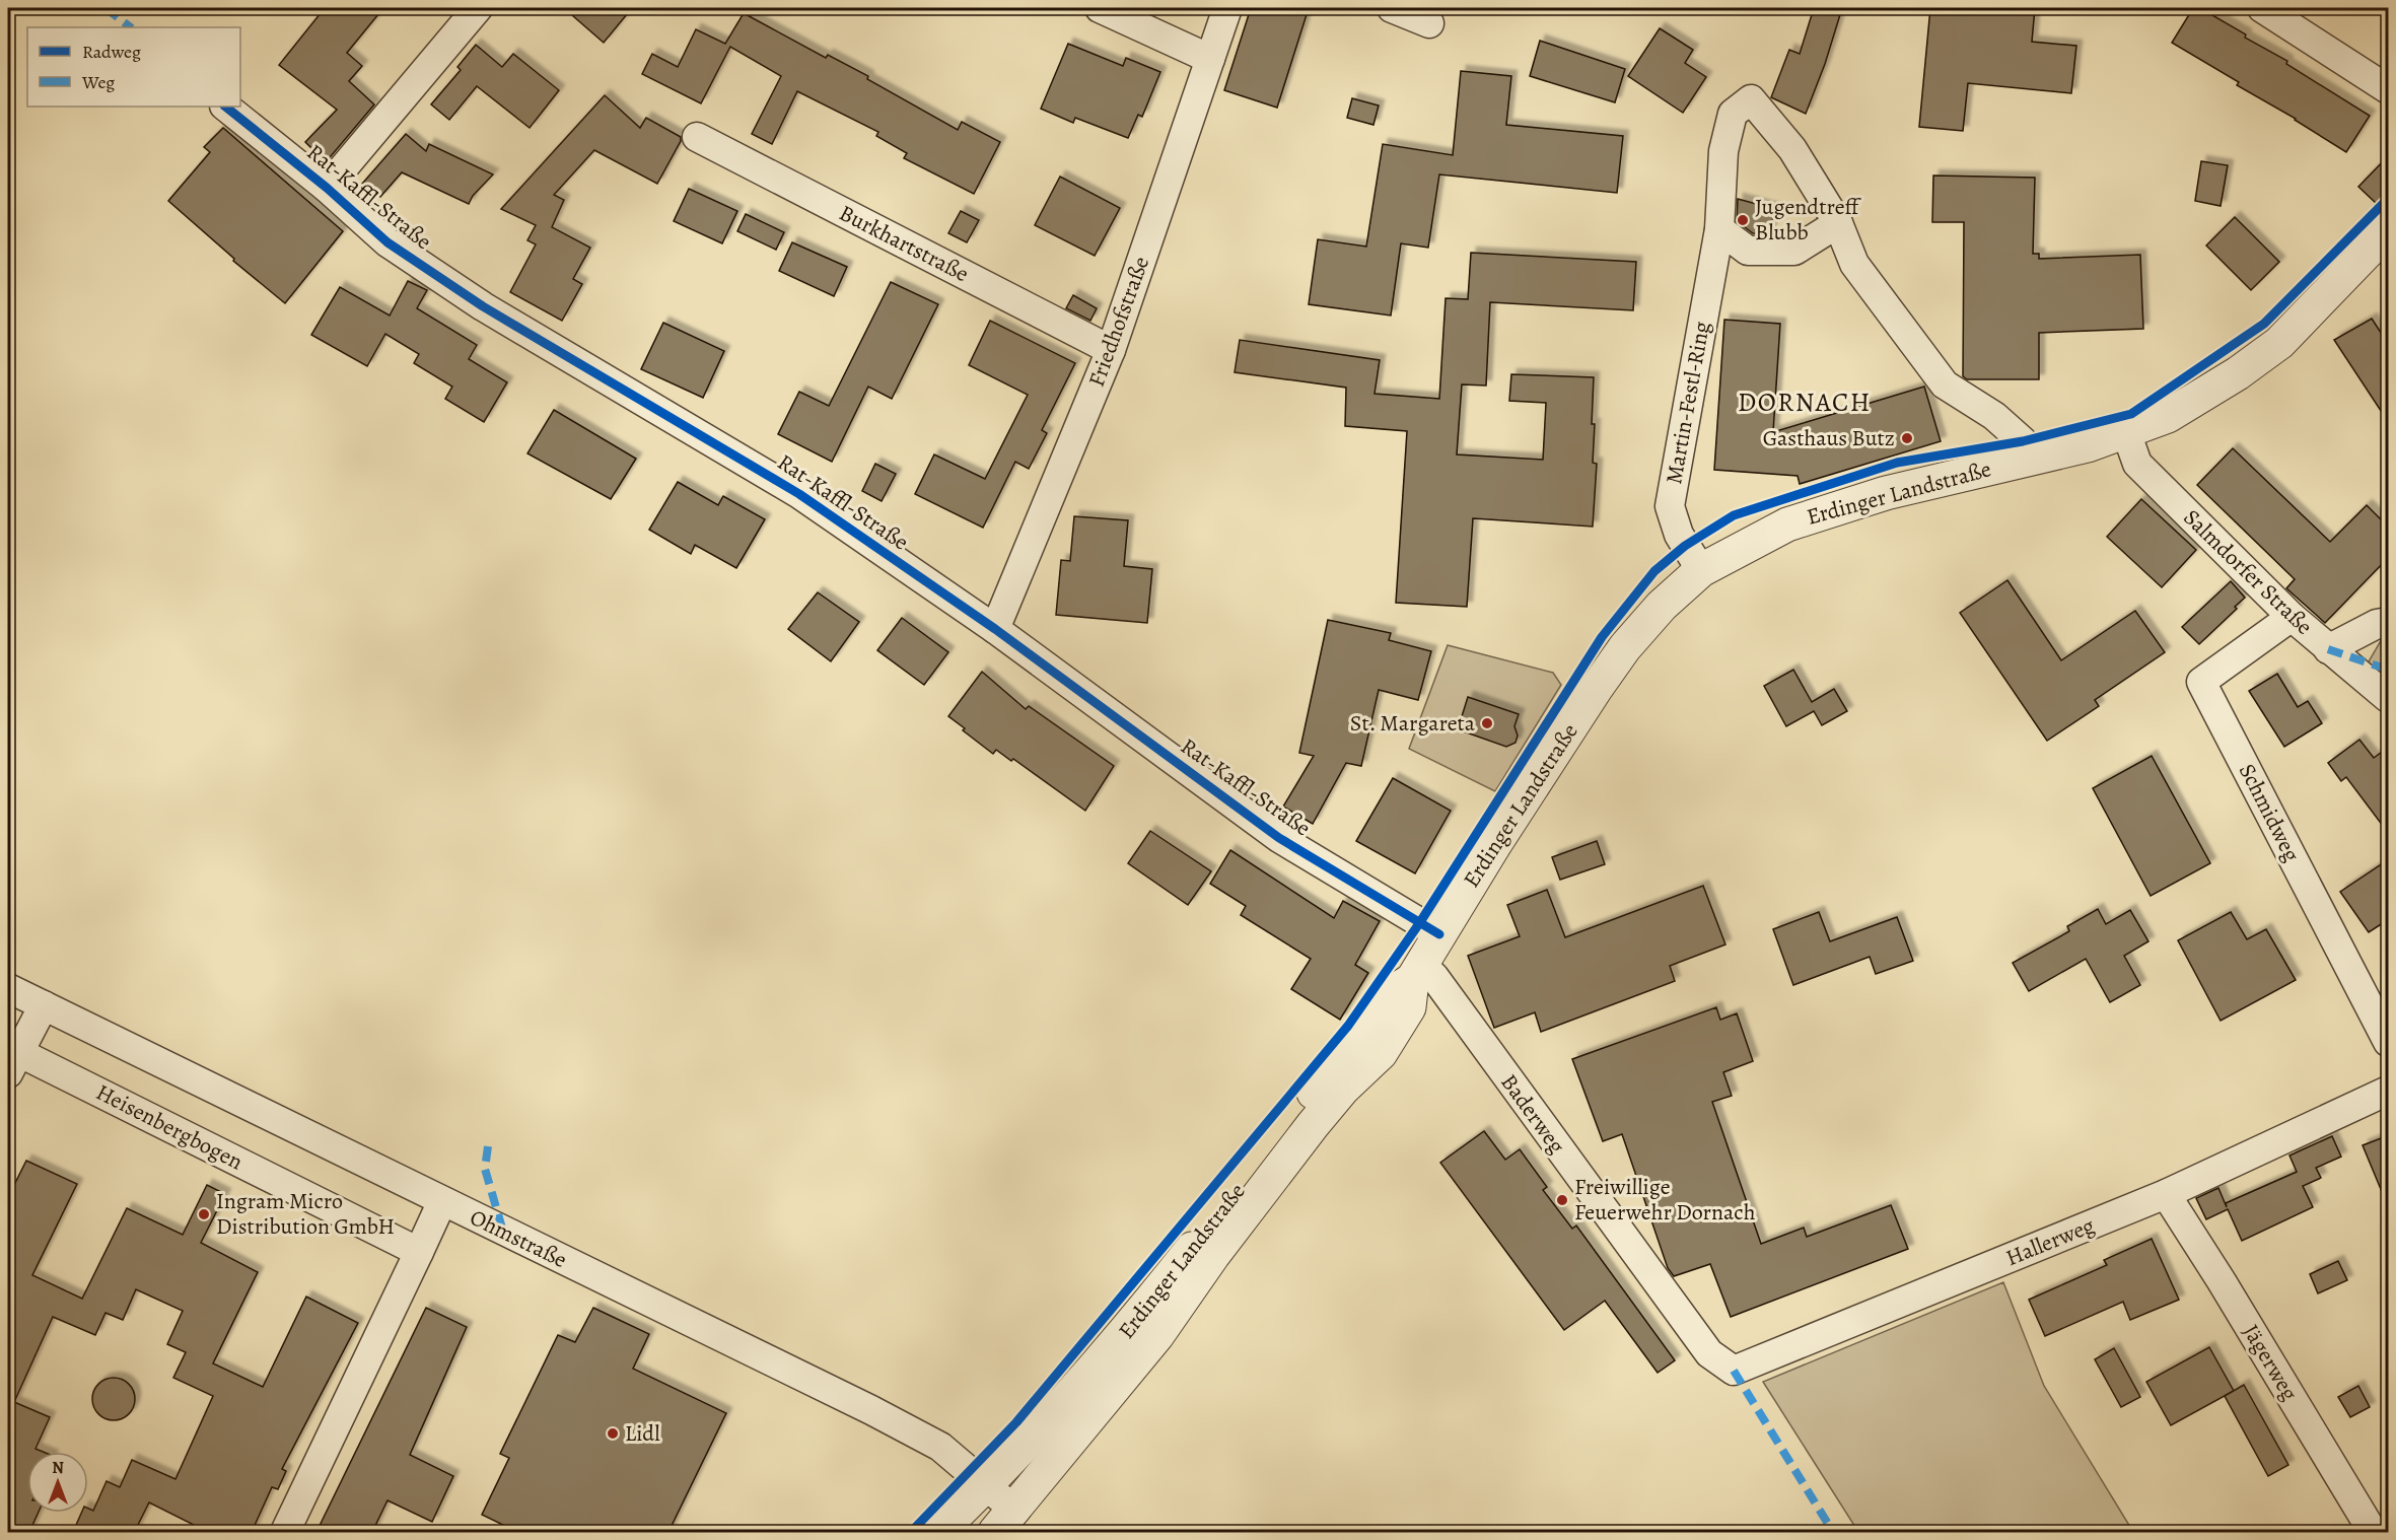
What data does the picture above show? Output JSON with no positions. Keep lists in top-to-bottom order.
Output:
{
  "streets": {
    "street": [
      "Rat-Kaffl-Straße",
      "Burkhartstraße",
      "Friedhofstraße",
      "Martin-Festl-Ring",
      "Erdinger Landstraße",
      "Salmdorfer Straße",
      "Schmidweg",
      "Baderweg",
      "Heisenbergbogen",
      "Ohmstraße",
      "Hallerweg",
      "Jägerweg"
    ]
  },
  "crossings": [
    ["Rat-Kaffl-Straße", "Friedhofstraße"],
    ["Rat-Kaffl-Straße", "Erdinger Landstraße"],
    ["Burkhartstraße", "Friedhofstraße"],
    ["Martin-Festl-Ring", "Erdinger Landstraße"],
    ["Erdinger Landstraße", "Salmdorfer Straße"],
    ["Erdinger Landstraße", "Baderweg"],
    ["Erdinger Landstraße", "Ohmstraße"],
    ["Salmdorfer Straße", "Schmidweg"],
    ["Baderweg", "Hallerweg"],
    ["Hallerweg", "Jägerweg"]
  ],
  "districts": ["DORNACH"],
  "places": [
    "Jugendtreff Blubb",
    "Gasthaus Butz",
    "St. Margareta",
    "Freiwillige Feuerwehr Dornach",
    "Ingram Micro Distribution GmbH",
    "Lidl"
  ],
  "legend": ["Radweg", "Weg"],
  "north": "top"
}
